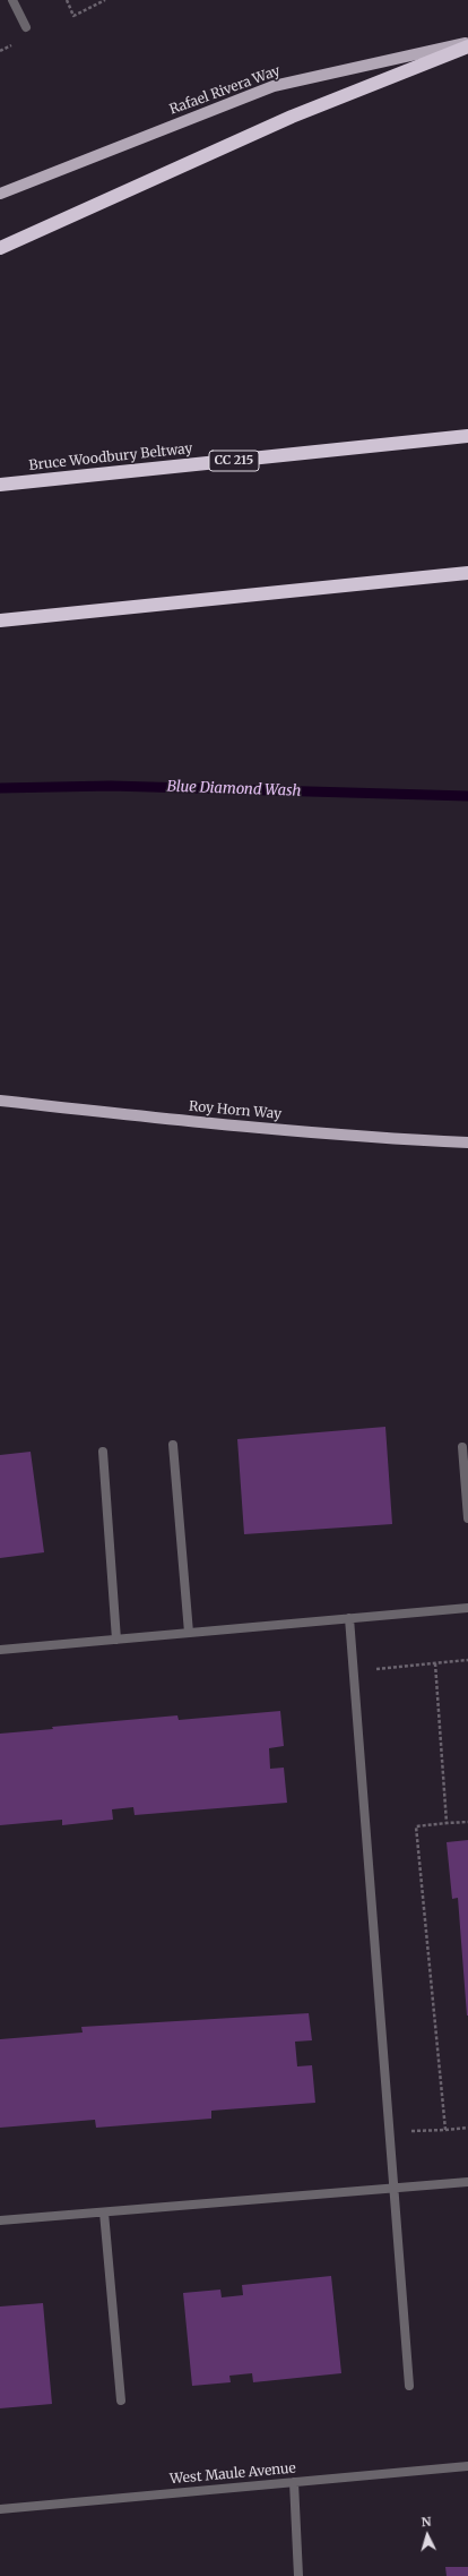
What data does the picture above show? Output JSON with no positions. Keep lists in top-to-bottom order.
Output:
{
  "streets": {
    "highway": ["Bruce Woodbury Beltway", "CC 215"],
    "main road": ["Rafael Rivera Way", "Roy Horn Way"],
    "street": ["West Maule Avenue"]
  },
  "water": ["Blue Diamond Wash"],
  "north": "top"
}
